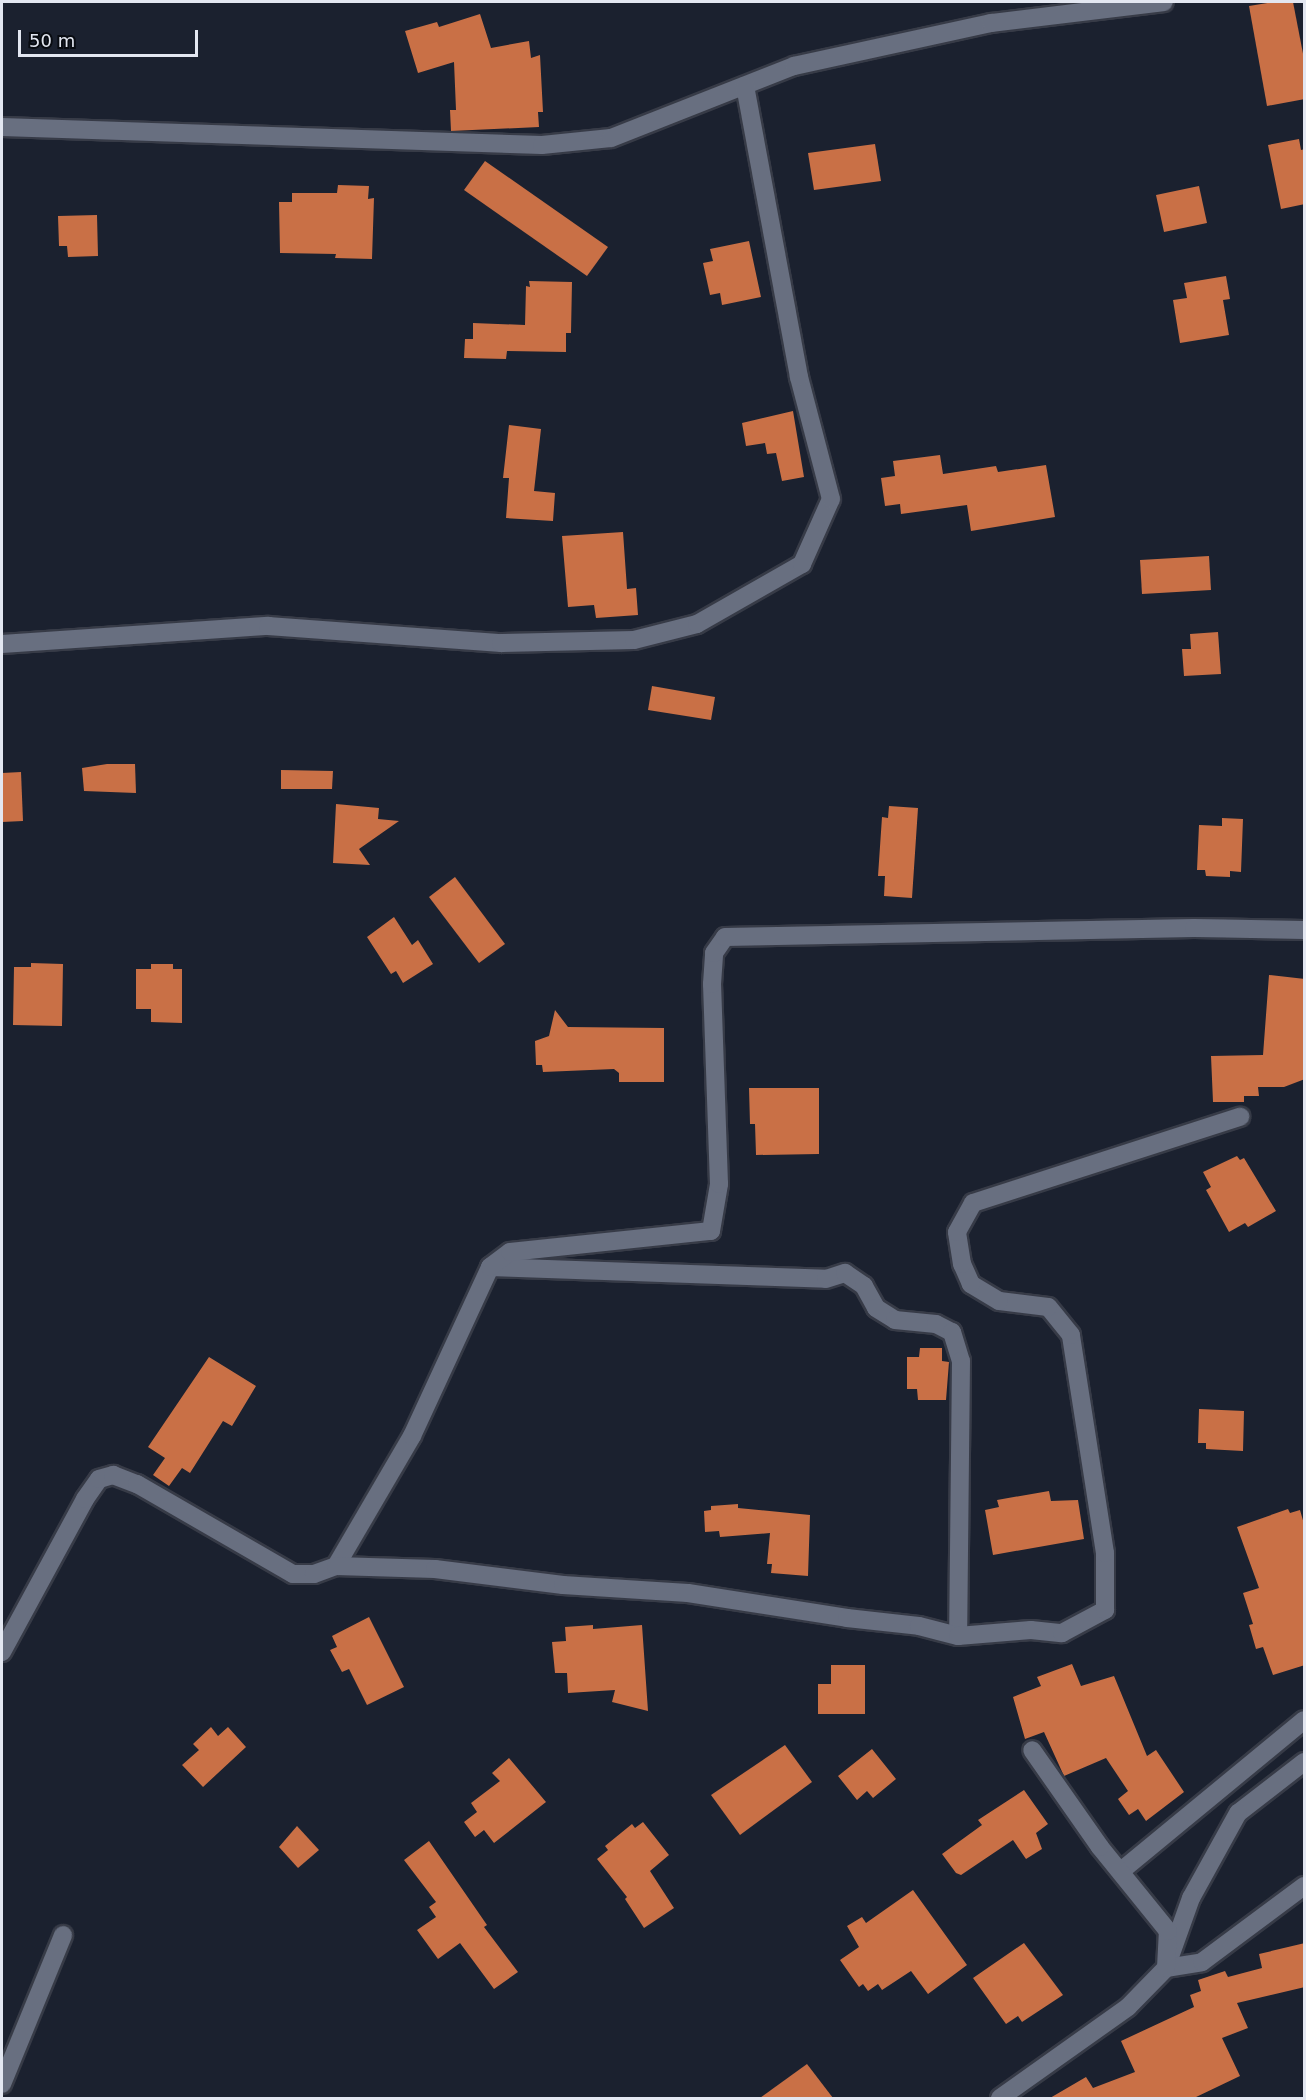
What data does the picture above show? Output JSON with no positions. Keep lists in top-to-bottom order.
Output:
{
  "scale_bar": "50 m"
}
